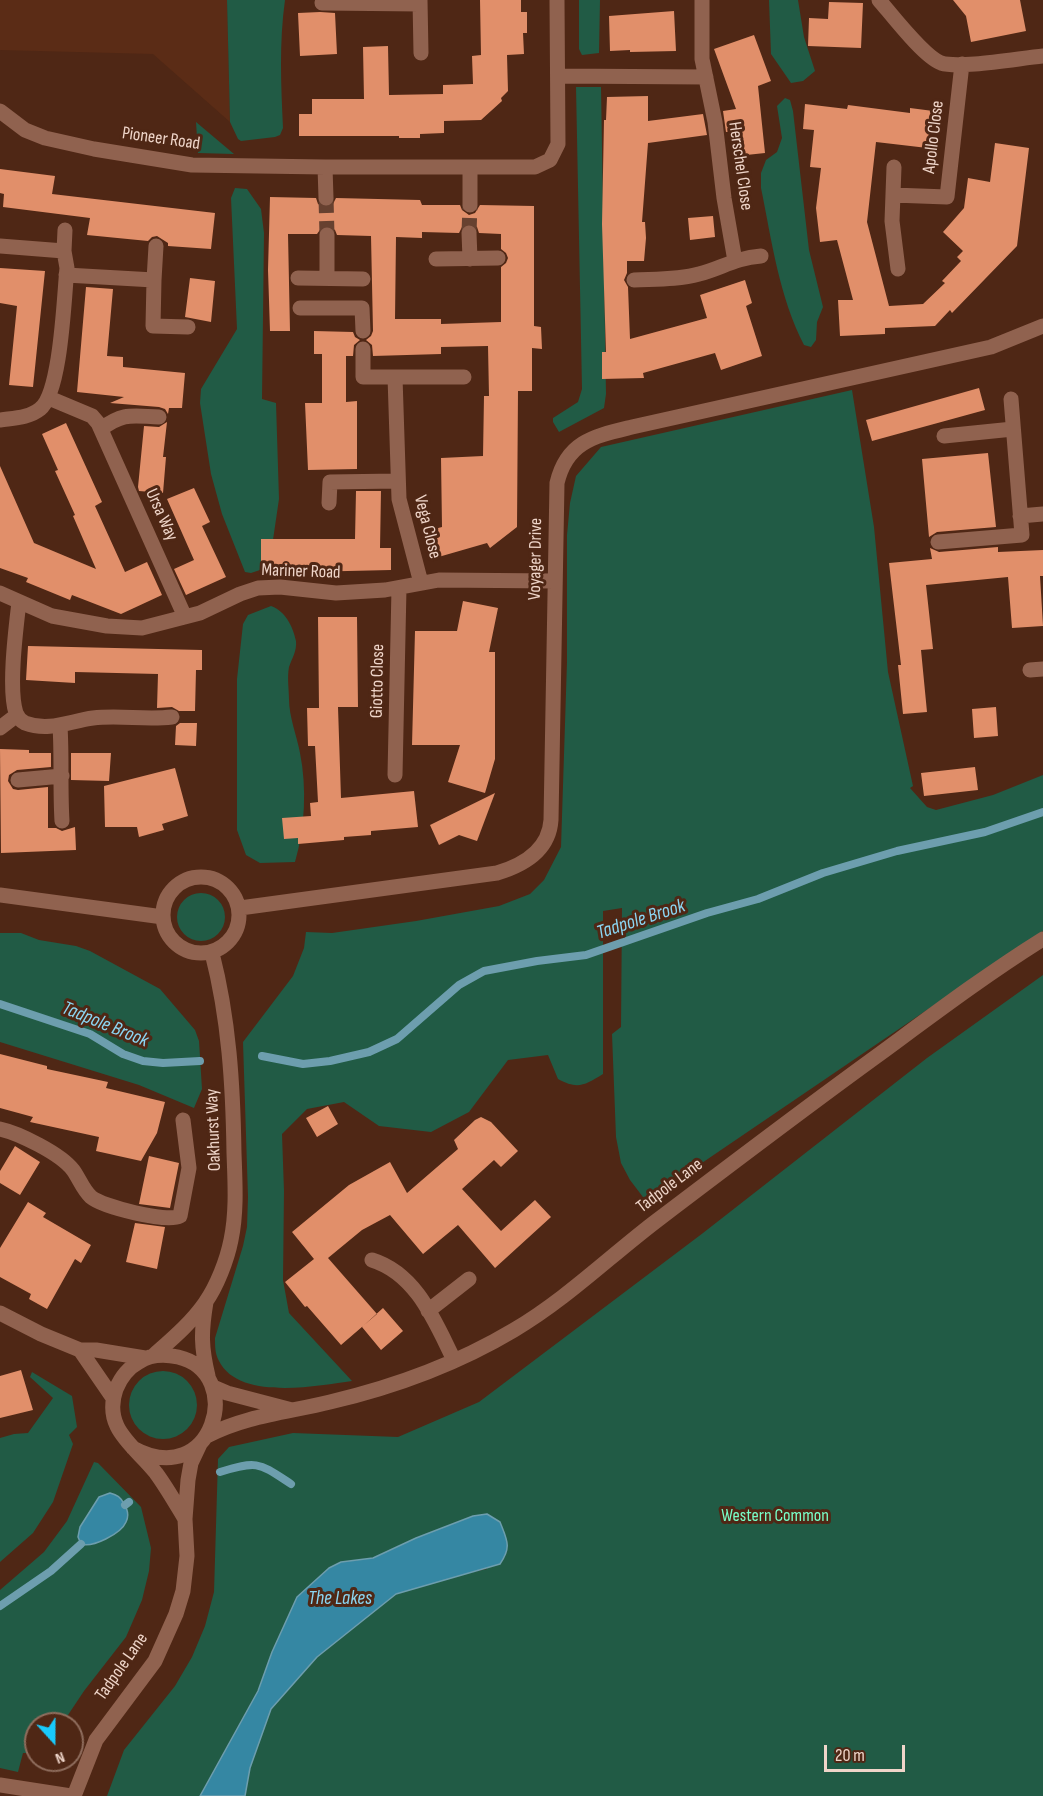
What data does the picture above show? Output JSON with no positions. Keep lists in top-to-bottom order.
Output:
{
  "streets": {
    "street": [
      "Apollo Close",
      "Pioneer Road",
      "Herschel Close",
      "Ursa Way",
      "Vega Close",
      "Voyager Drive",
      "Mariner Road",
      "Giotto Close",
      "Oakhurst Way",
      "Tadpole Lane"
    ]
  },
  "crossings": [
    ["Ursa Way", "Mariner Road"],
    ["Vega Close", "Mariner Road"],
    ["Voyager Drive", "Mariner Road"],
    ["Voyager Drive", "Oakhurst Way"],
    ["Mariner Road", "Giotto Close"],
    ["Oakhurst Way", "Tadpole Lane"]
  ],
  "water": ["Tadpole Brook", "The Lakes"],
  "parks": ["Western Common"],
  "scale_bar": "20 m",
  "north": "bottom"
}
